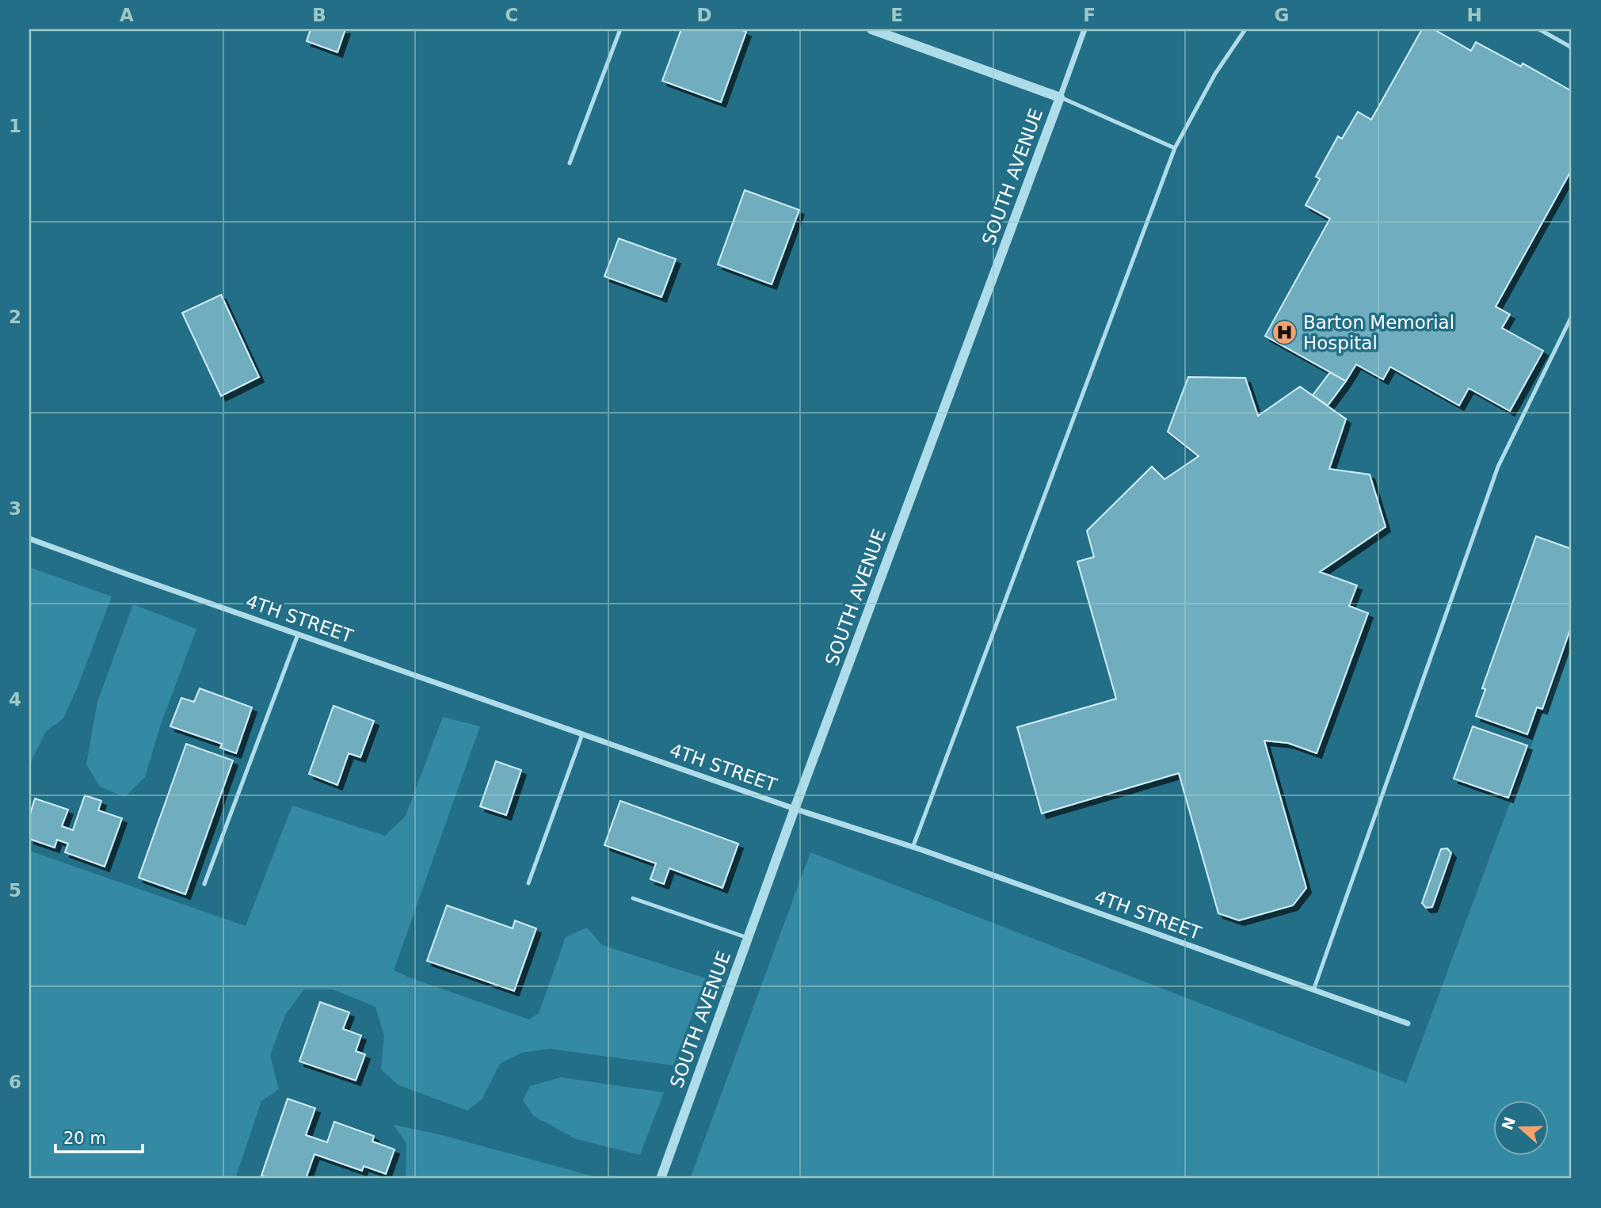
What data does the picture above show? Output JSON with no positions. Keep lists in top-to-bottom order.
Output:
{
  "streets": {
    "street": ["SOUTH AVENUE", "4TH STREET"]
  },
  "crossings": [
    ["SOUTH AVENUE", "4TH STREET"]
  ],
  "places": {
    "hospital": ["Barton Memorial Hospital"]
  },
  "scale_bar": "20 m",
  "north": "left",
  "grid": {
    "columns": [
      "A",
      "B",
      "C",
      "D",
      "E",
      "F",
      "G",
      "H"
    ],
    "rows": [
      "1",
      "2",
      "3",
      "4",
      "5",
      "6"
    ]
  }
}
